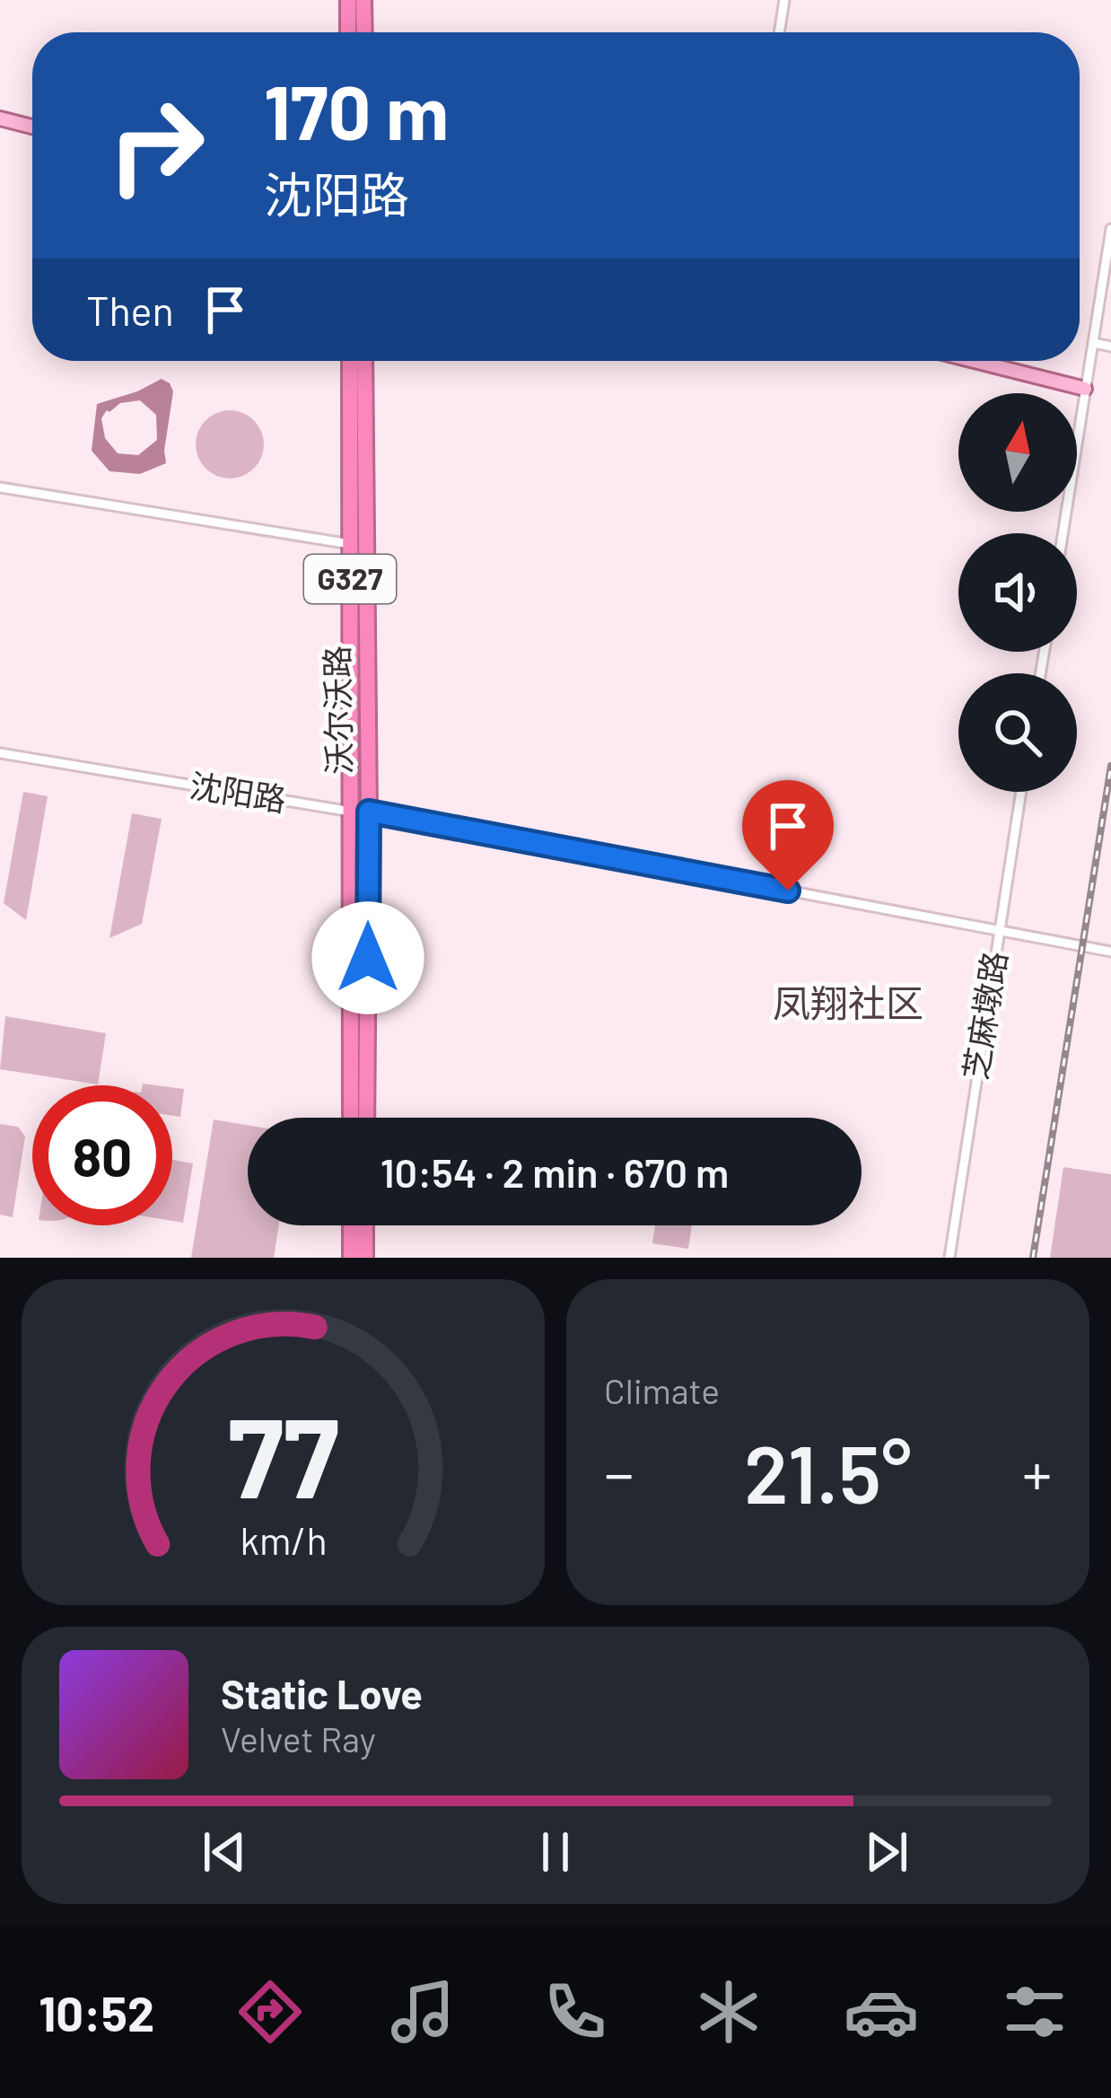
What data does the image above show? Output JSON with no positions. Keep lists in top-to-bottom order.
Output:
{
  "streets": {
    "highway": ["G327", "沃尔沃路"],
    "street": ["沈阳路", "芝麻墩路"]
  },
  "crossings": [
    ["沃尔沃路", "沈阳路"],
    ["沈阳路", "芝麻墩路"]
  ],
  "districts": ["凤翔社区"],
  "north": "top",
  "page": {
    "turn": ["170 m", "沈阳路"],
    "then": "Then",
    "limit": "80",
    "trip": "10:54 · 2 min · 670 m",
    "tile": "Climate",
    "heat": ["−", "21.5°", "+"],
    "song": ["Static Love", "Velvet Ray"],
    "tabs": "10:52",
    "gauge": ["77", "km/h"]
  }
}
